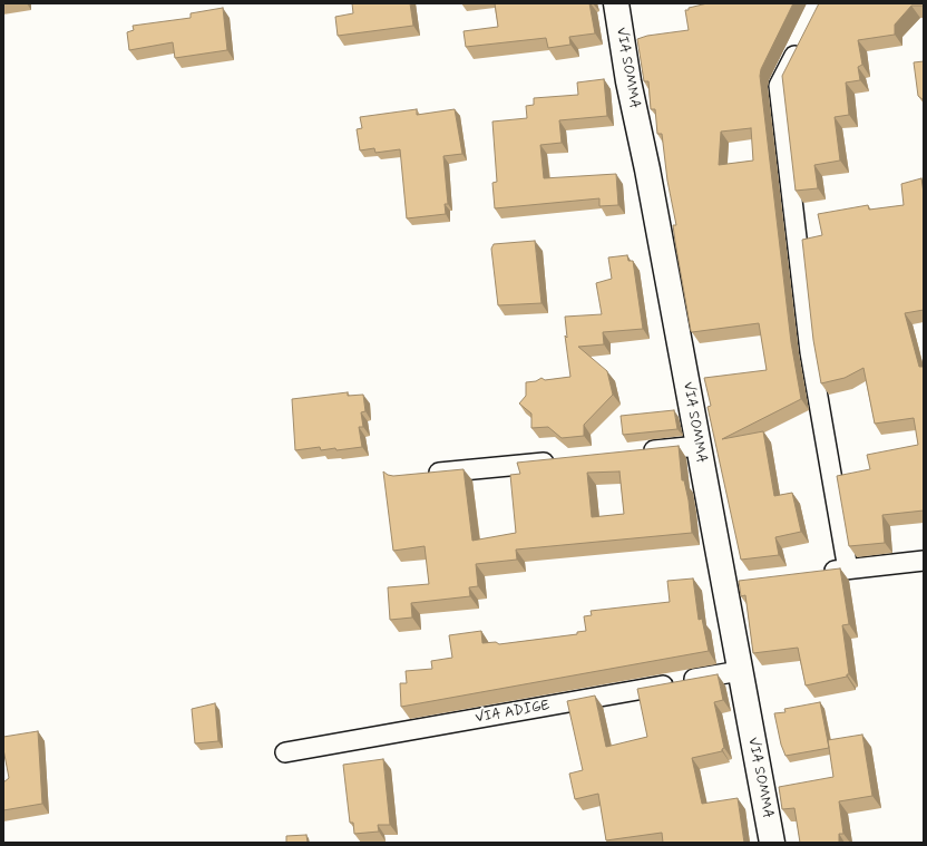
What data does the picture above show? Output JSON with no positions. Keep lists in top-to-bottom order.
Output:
{
  "streets": {
    "street": ["VIA SOMMA", "VIA ADIGE"]
  },
  "crossings": [
    ["VIA SOMMA", "VIA ADIGE"]
  ]
}
